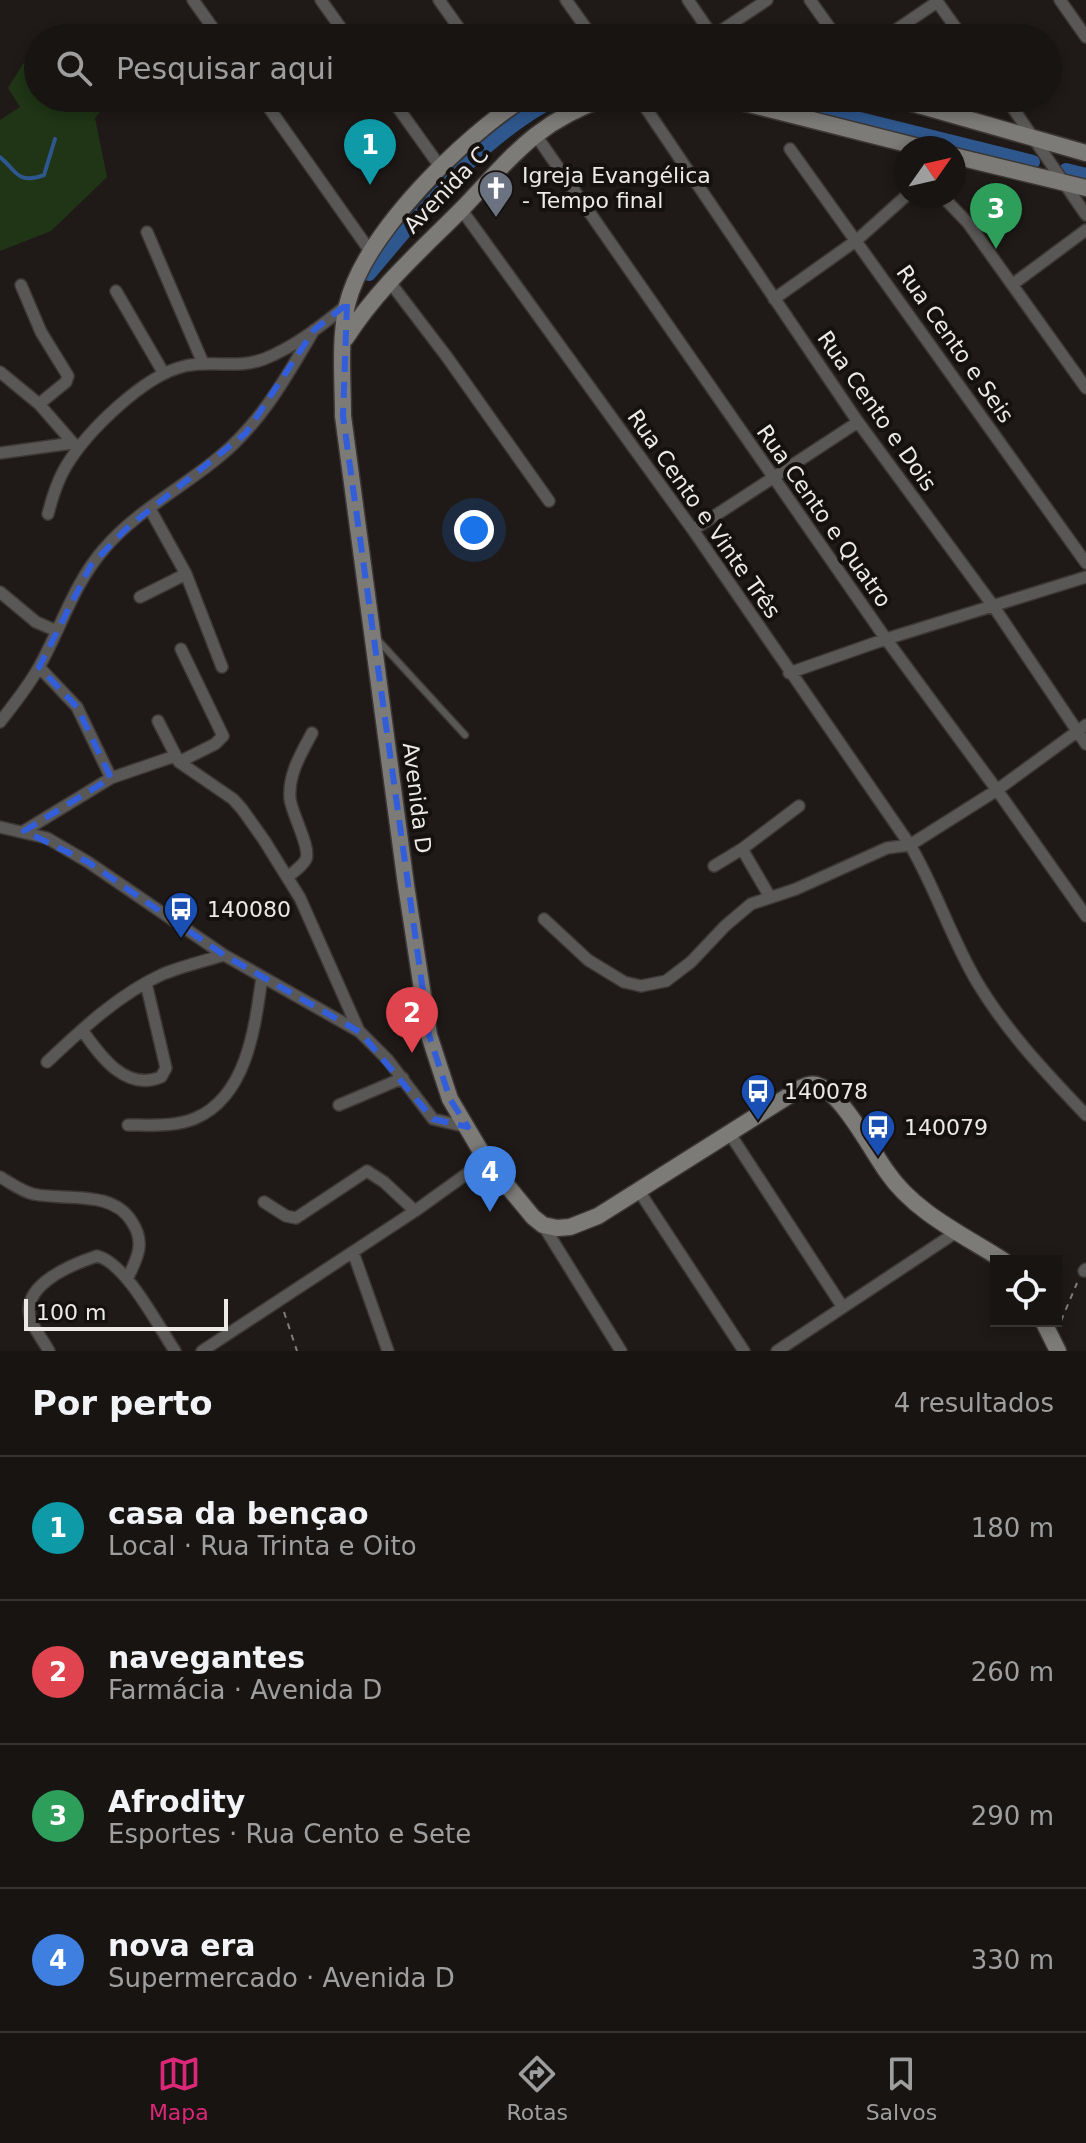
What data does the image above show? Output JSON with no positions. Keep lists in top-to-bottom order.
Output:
{
  "streets": {
    "main road": ["Avenida C", "Avenida D"],
    "street": [
      "Rua Cento e Seis",
      "Rua Cento e Dois",
      "Rua Cento e Vinte Três",
      "Rua Cento e Quatro"
    ]
  },
  "crossings": [
    ["Avenida C", "Rua Cento e Vinte Três"],
    ["Avenida C", "Rua Cento e Quatro"],
    ["Avenida C", "Avenida D"]
  ],
  "places": {
    "church": ["Igreja Evangélica - Tempo final"],
    "bus stop": ["140080", "140078", "140079"]
  },
  "scale_bar": "100 m",
  "north": "top right",
  "page": {
    "search": "Pesquisar aqui",
    "pins": [
      "1",
      "3",
      "2",
      "4"
    ],
    "scale": "100 m",
    "heading": ["Por perto", "4 resultados"],
    "list": [
      {
        "mark": "1",
        "name": "casa da bençao",
        "note": "Local · Rua Trinta e Oito",
        "value": "180 m"
      },
      {
        "mark": "2",
        "name": "navegantes",
        "note": "Farmácia · Avenida D",
        "value": "260 m"
      },
      {
        "mark": "3",
        "name": "Afrodity",
        "note": "Esportes · Rua Cento e Sete",
        "value": "290 m"
      },
      {
        "mark": "4",
        "name": "nova era",
        "note": "Supermercado · Avenida D",
        "value": "330 m"
      }
    ],
    "nav": ["Mapa", "Rotas", "Salvos"]
  }
}
